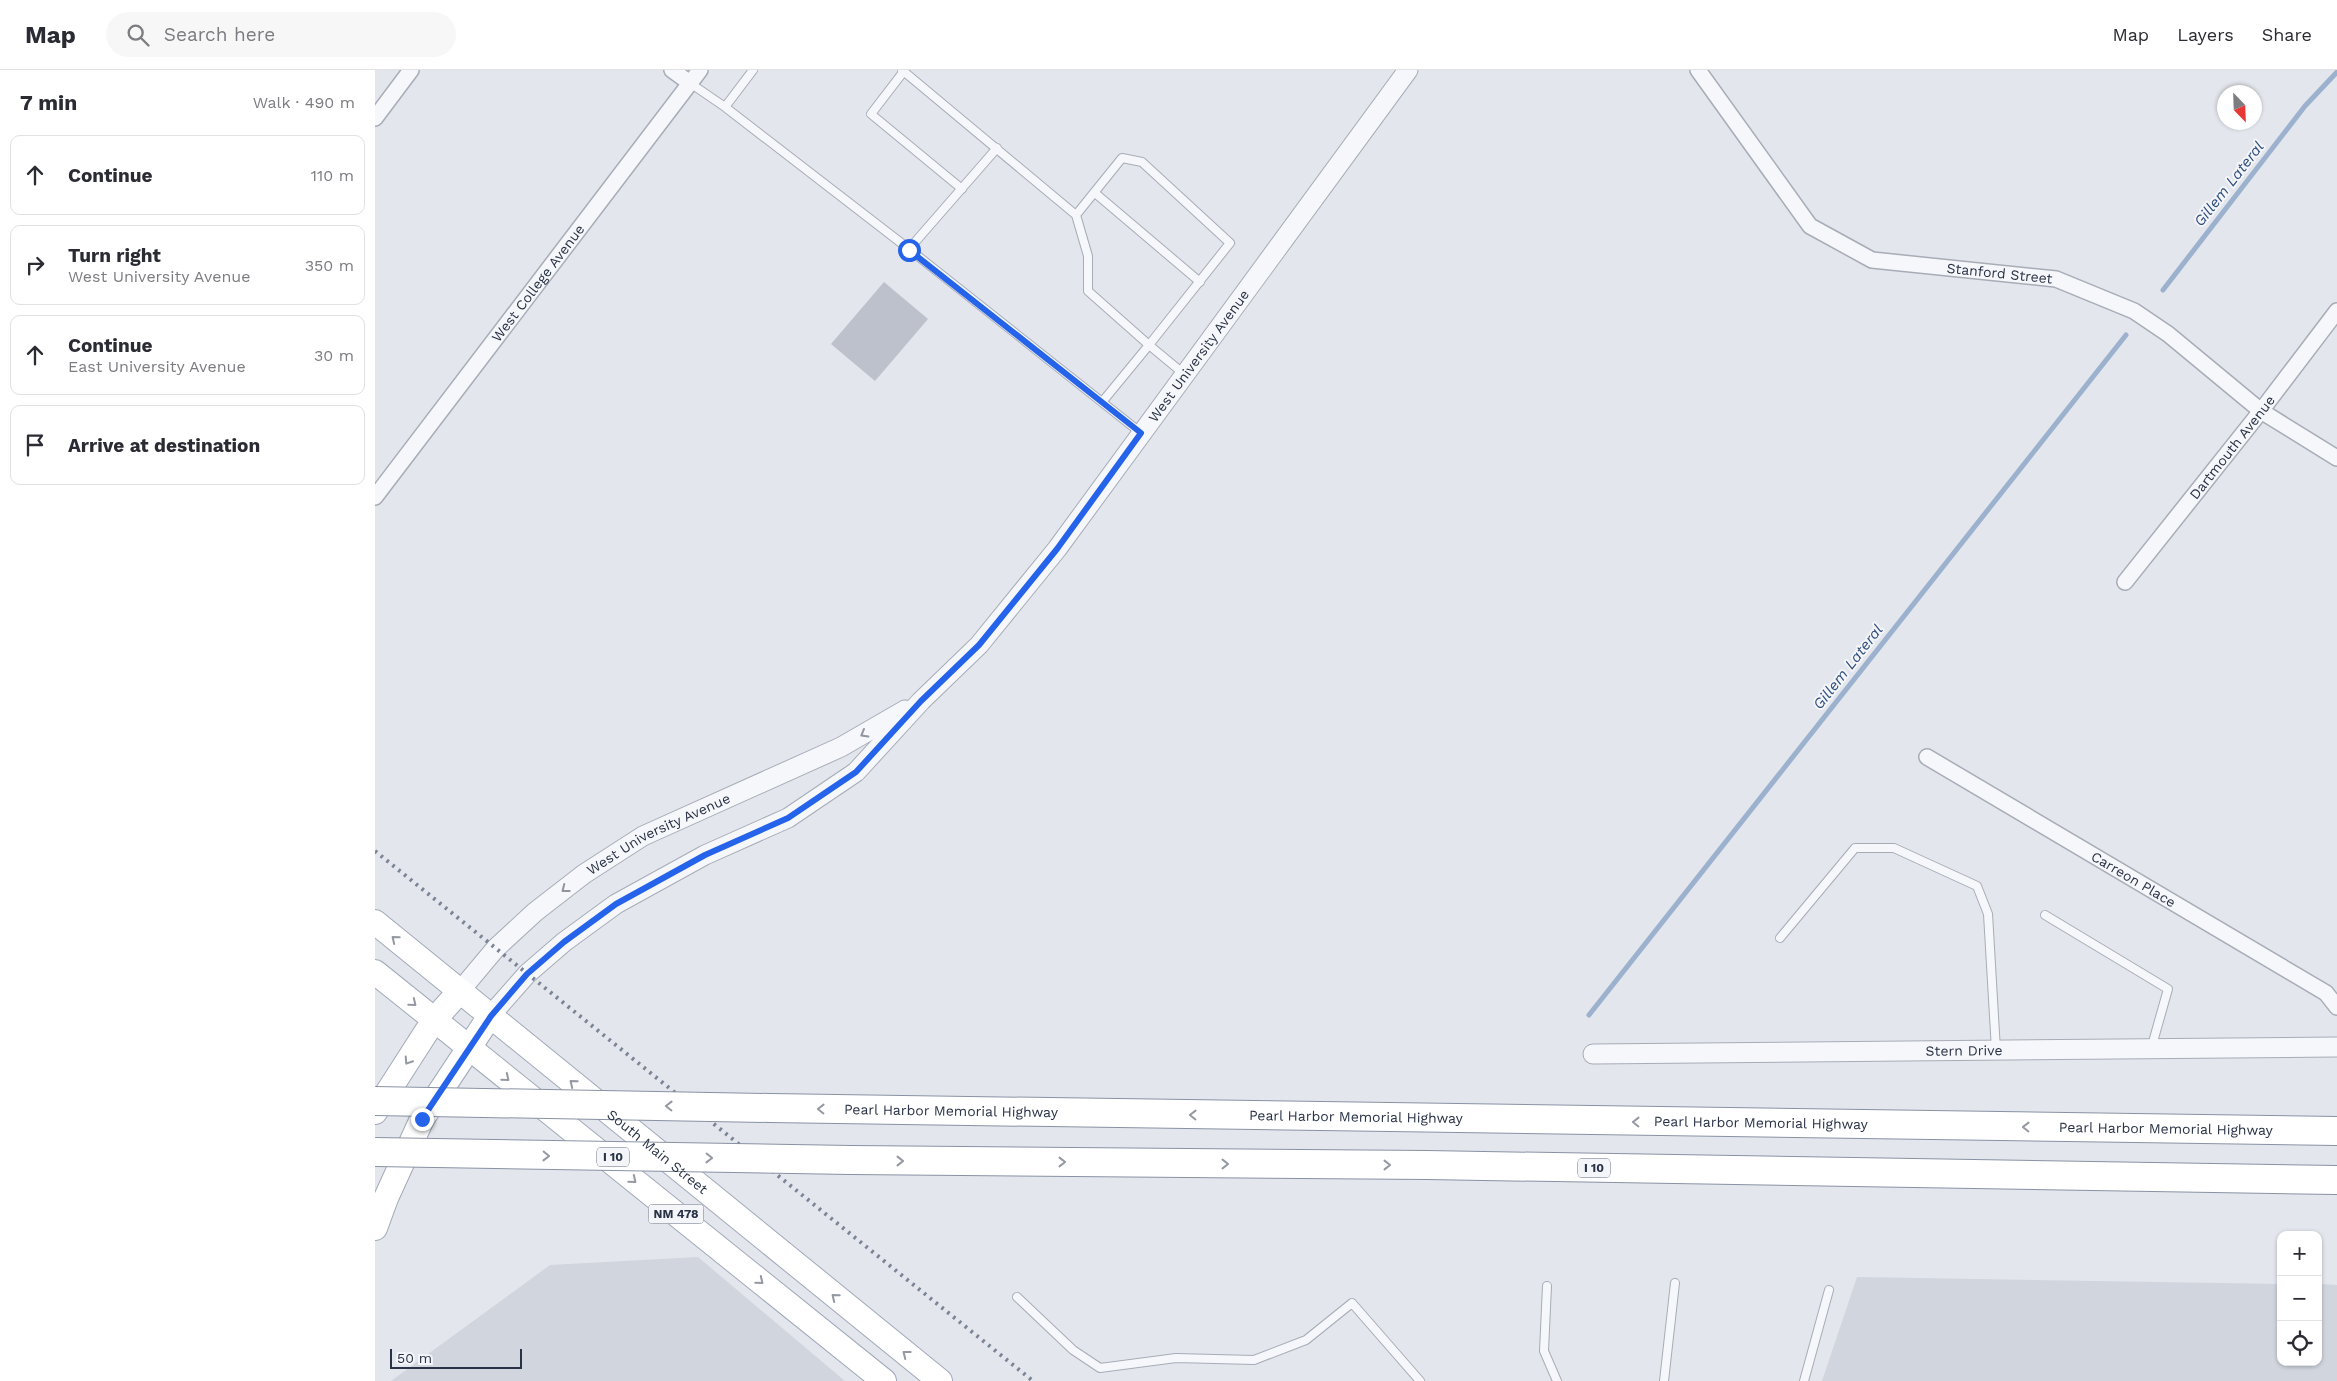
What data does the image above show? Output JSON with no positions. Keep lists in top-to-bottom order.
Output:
{
  "streets": {
    "highway": ["Pearl Harbor Memorial Highway", "I 10"],
    "main road": ["West University Avenue", "South Main Street", "NM 478"],
    "street": [
      "Stanford Street",
      "West College Avenue",
      "Dartmouth Avenue",
      "Carreon Place",
      "Stern Drive"
    ]
  },
  "crossings": [
    ["Stanford Street", "Dartmouth Avenue"],
    ["West University Avenue", "South Main Street"],
    ["West University Avenue", "NM 478"]
  ],
  "water": ["Gillem Lateral"],
  "scale_bar": "50 m",
  "north": "bottom right",
  "page": {
    "header": "Map",
    "search": "Search here",
    "nav": ["Map", "Layers", "Share"],
    "heading": ["7 min", "Walk · 490 m"],
    "list": [
      ["Continue", "110 m"],
      ["Turn right", "West University Avenue", "350 m"],
      ["Continue", "East University Avenue", "30 m"],
      "Arrive at destination"
    ],
    "map_buttons": ["+", "−"],
    "scale": "50 m"
  }
}
